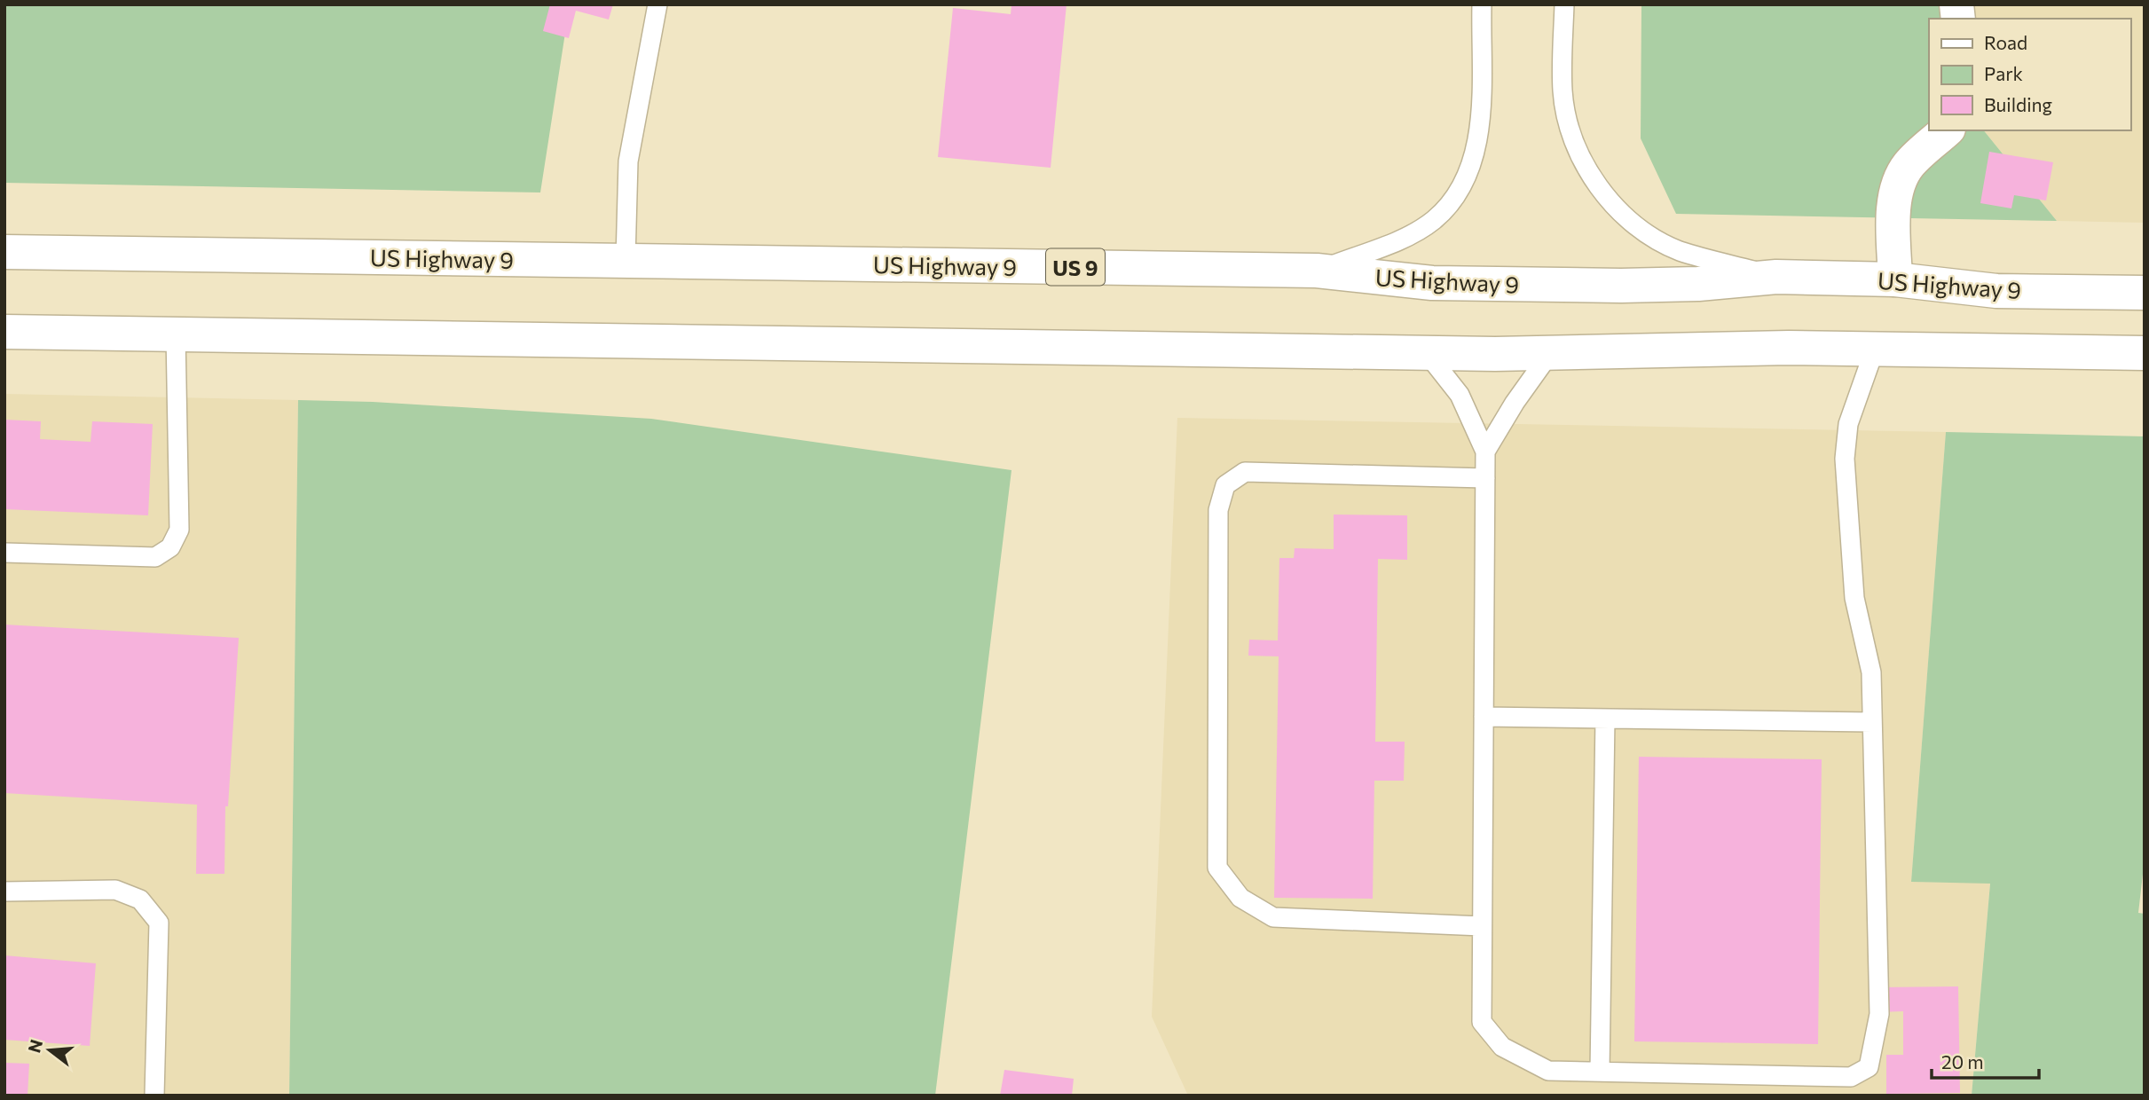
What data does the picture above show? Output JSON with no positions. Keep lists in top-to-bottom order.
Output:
{
  "streets": {
    "main road": ["US Highway 9", "US 9"]
  },
  "legend": ["Road", "Park", "Building"],
  "scale_bar": "20 m",
  "north": "left"
}
